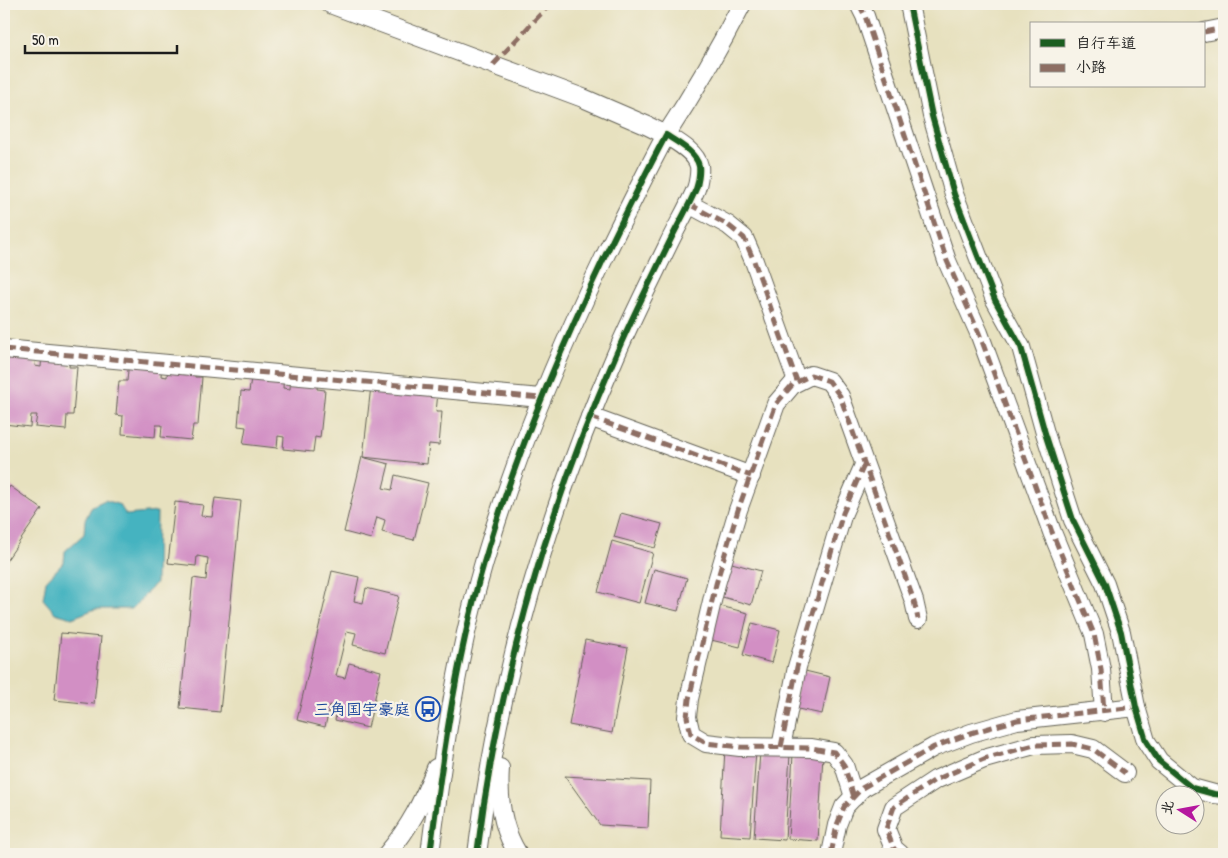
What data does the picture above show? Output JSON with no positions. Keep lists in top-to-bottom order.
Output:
{
  "places": {
    "bus stop": ["三角国宇豪庭"]
  },
  "legend": ["自行车道", "小路"],
  "scale_bar": "50 m",
  "north": "left"
}
